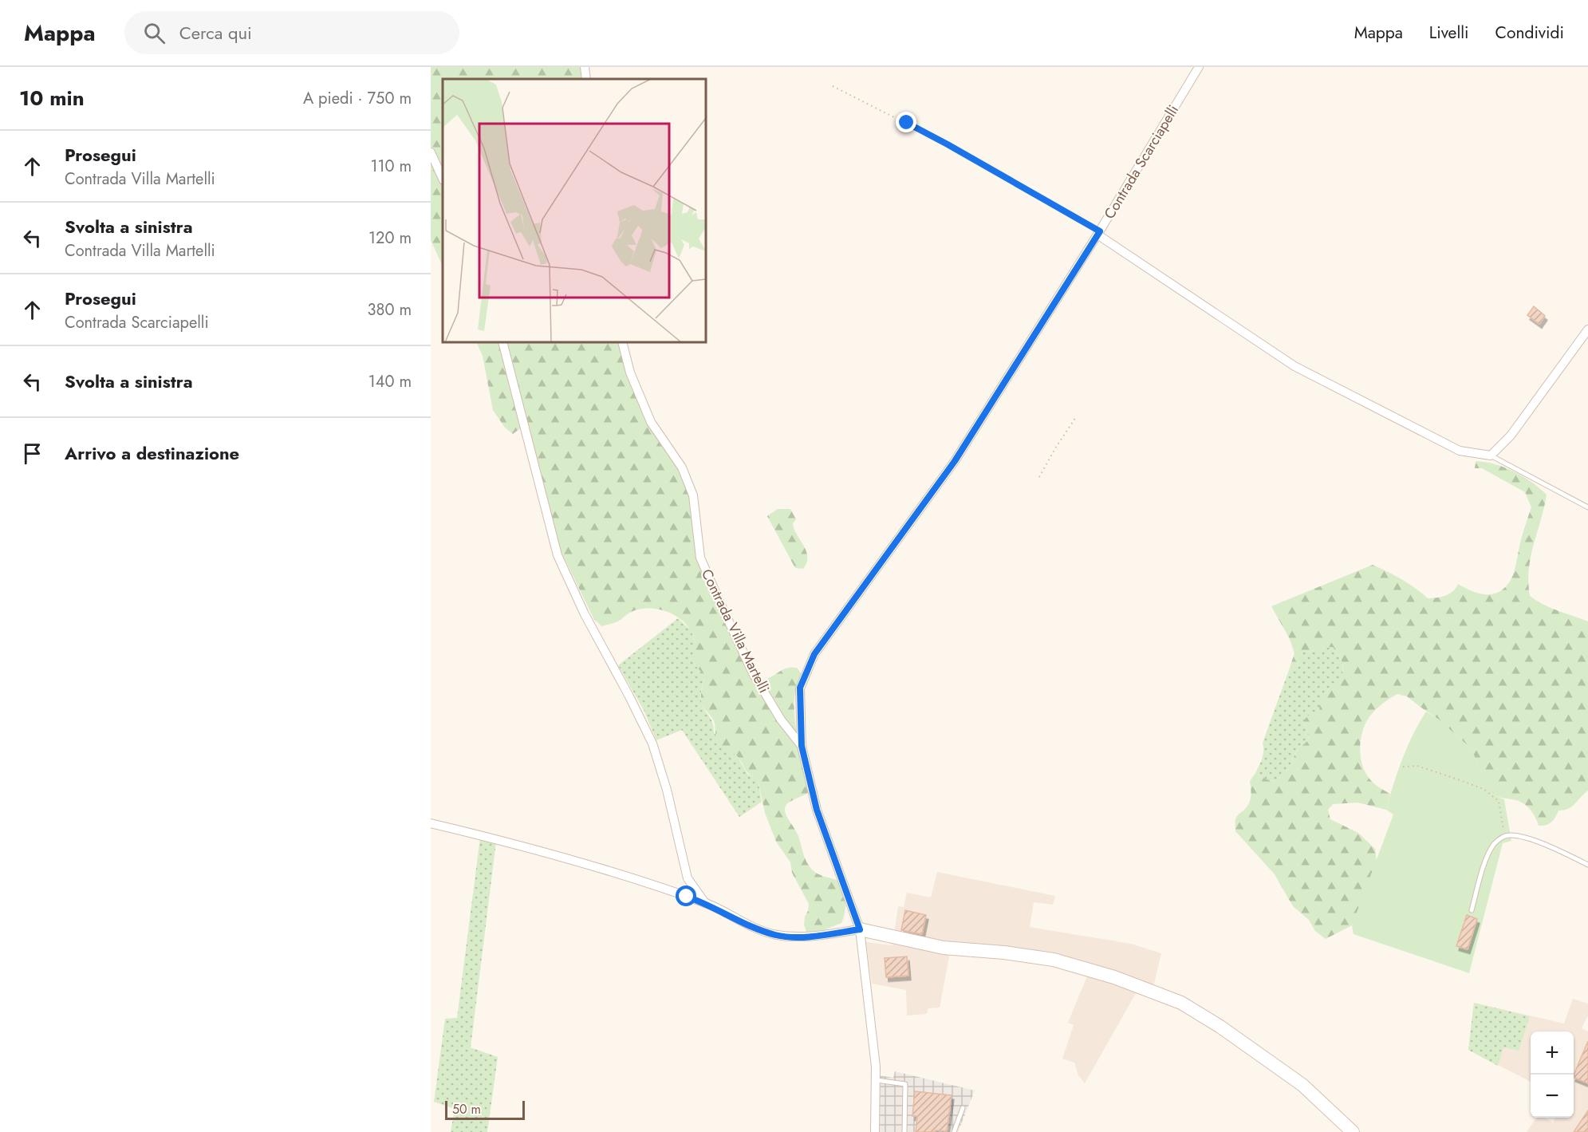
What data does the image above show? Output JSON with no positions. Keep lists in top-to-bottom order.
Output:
{
  "streets": {
    "street": ["Contrada Scarciapelli", "Contrada Villa Martelli"]
  },
  "crossings": [
    ["Contrada Scarciapelli", "Contrada Villa Martelli"]
  ],
  "scale_bar": "50 m",
  "page": {
    "header": "Mappa",
    "search": "Cerca qui",
    "nav": ["Mappa", "Livelli", "Condividi"],
    "heading": ["10 min", "A piedi · 750 m"],
    "list": [
      ["Prosegui", "Contrada Villa Martelli", "110 m"],
      ["Svolta a sinistra", "Contrada Villa Martelli", "120 m"],
      ["Prosegui", "Contrada Scarciapelli", "380 m"],
      ["Svolta a sinistra", "140 m"],
      "Arrivo a destinazione"
    ],
    "map_buttons": ["+", "−"],
    "scale": "50 m"
  }
}
